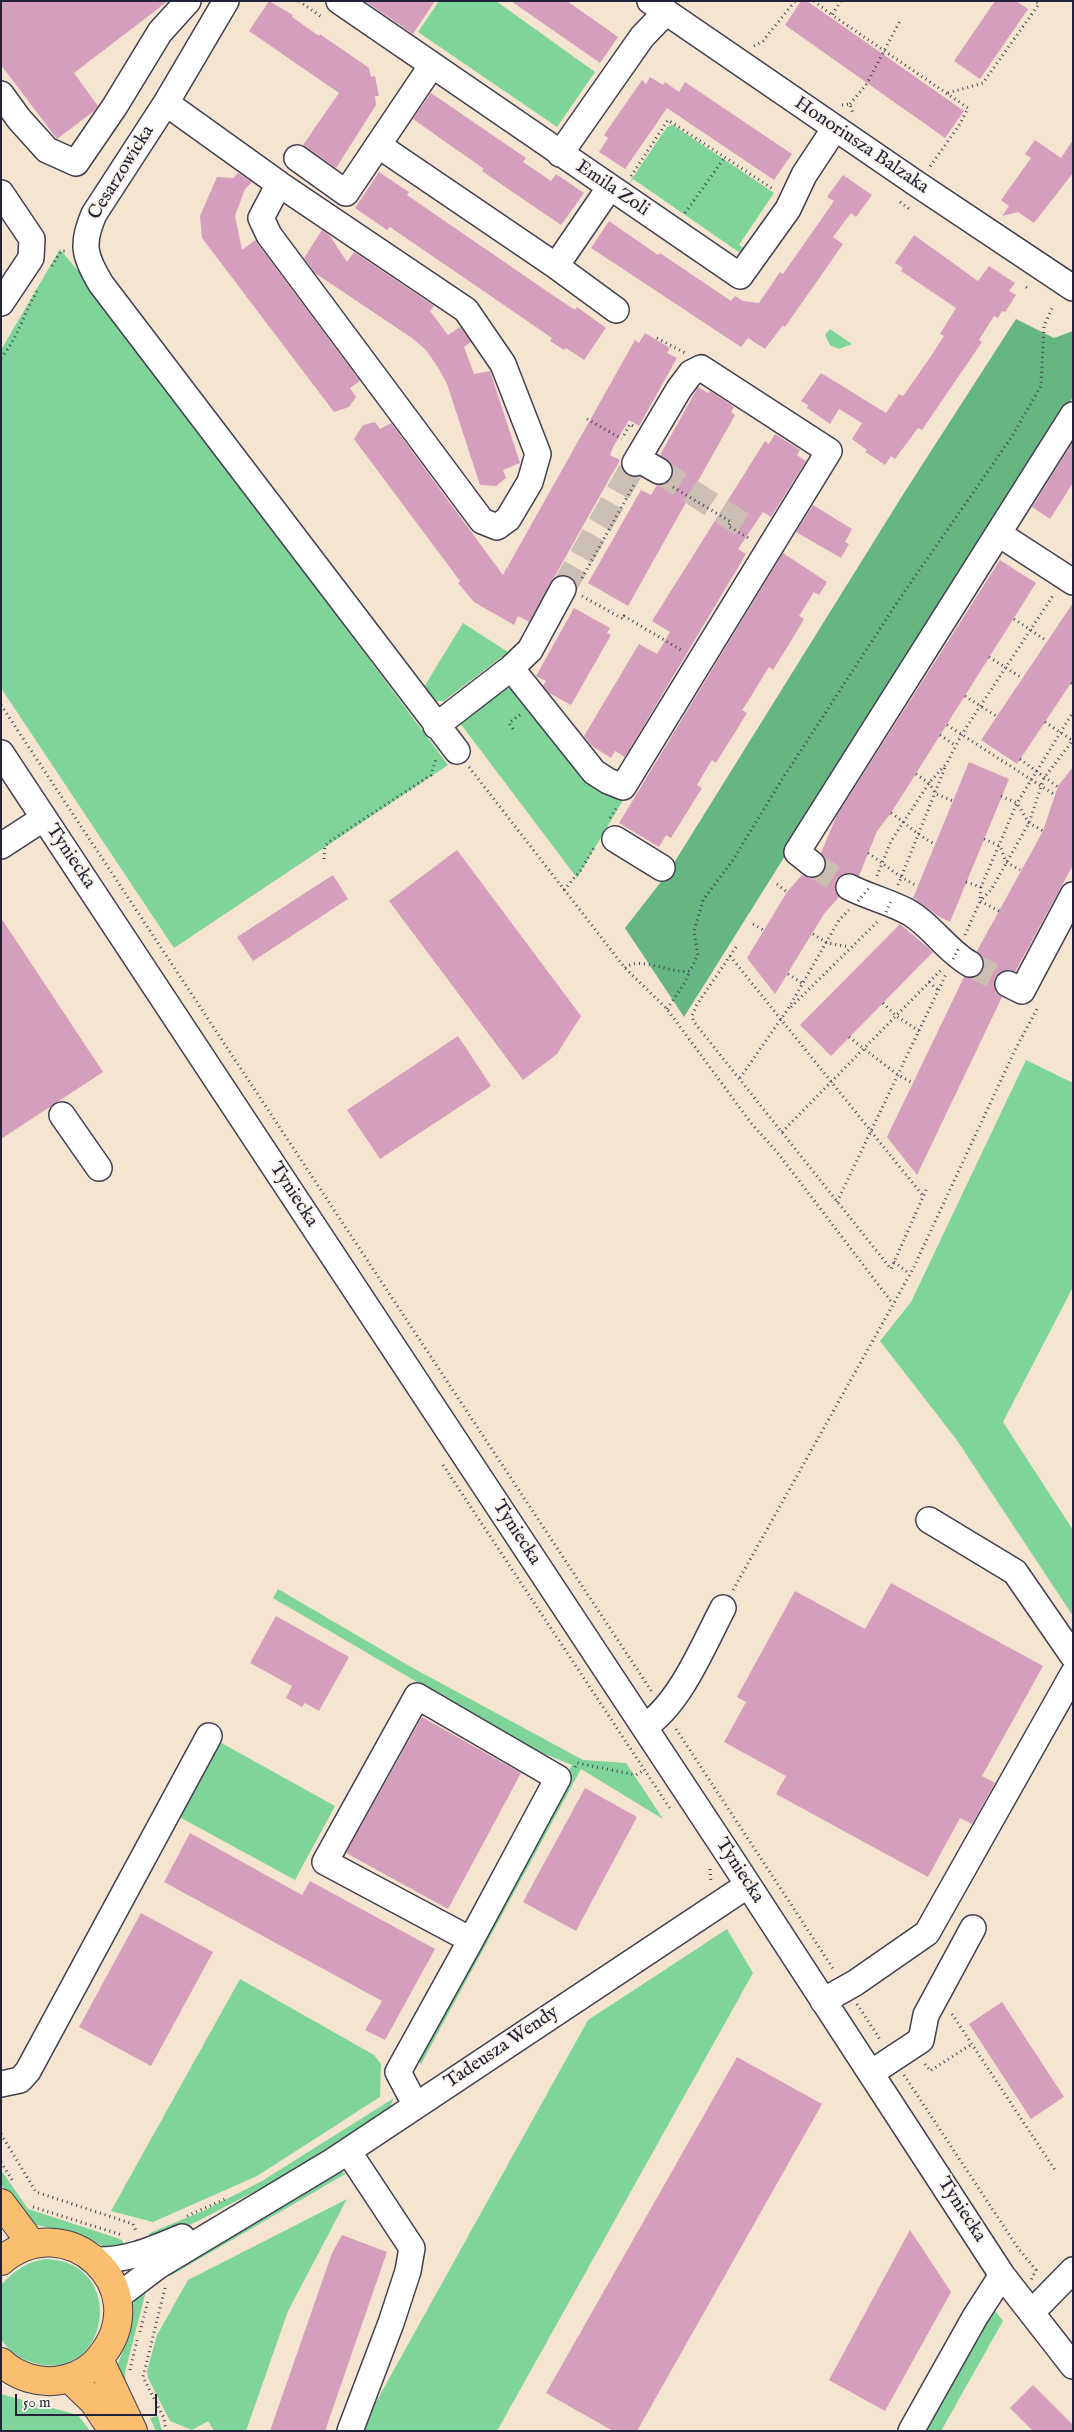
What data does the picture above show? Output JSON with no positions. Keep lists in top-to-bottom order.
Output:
{
  "streets": {
    "street": [
      "Honoriusza Balzaka",
      "Cesarzowicka",
      "Emila Zoli",
      "Tyniecka",
      "Tadeusza Wendy"
    ]
  },
  "crossings": [
    ["Honoriusza Balzaka", "Emila Zoli"],
    ["Tyniecka", "Tadeusza Wendy"]
  ],
  "scale_bar": "50 m"
}
